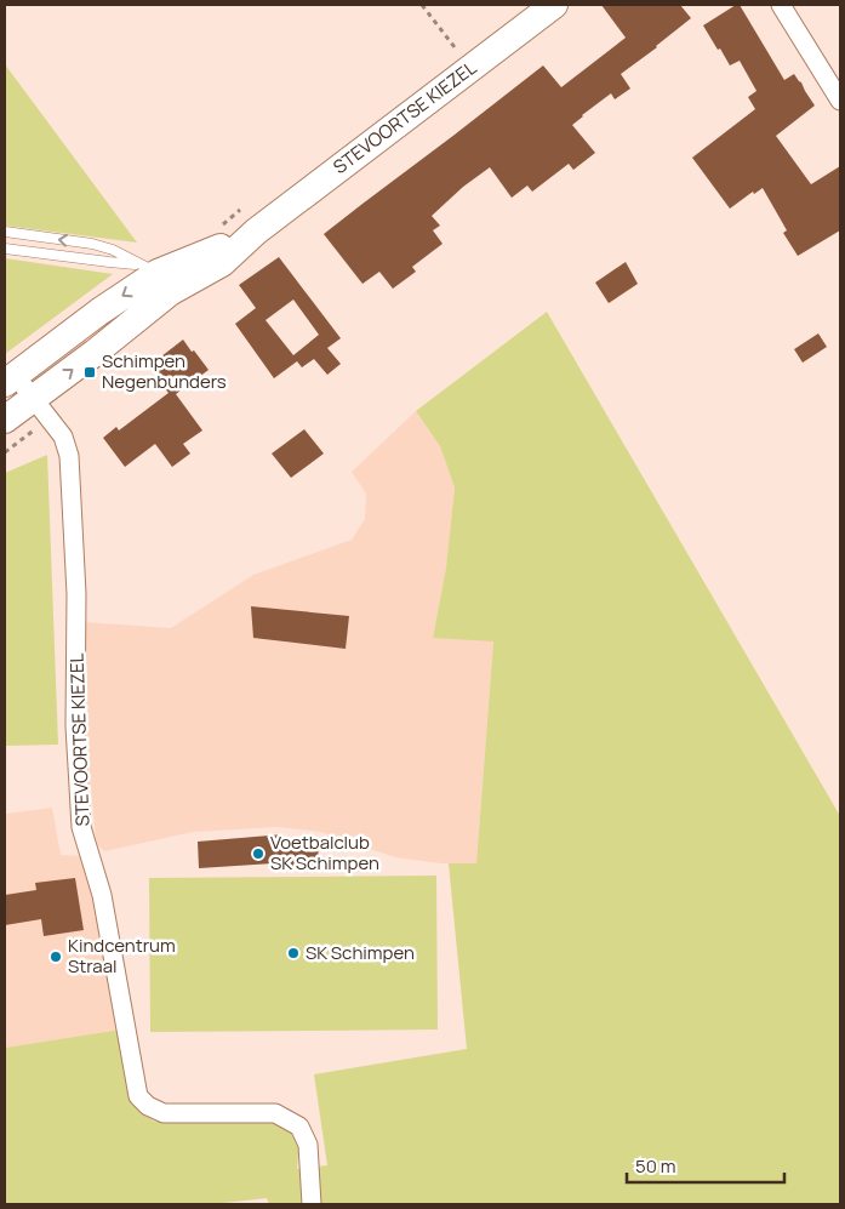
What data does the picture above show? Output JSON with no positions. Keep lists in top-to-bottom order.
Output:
{
  "streets": {
    "main road": ["STEVOORTSE KIEZEL"]
  },
  "places": {
    "transit": ["Schimpen Negenbunders"],
    "other": ["Voetbalclub SK Schimpen", "SK Schimpen", "Kindcentrum Straal"]
  },
  "scale_bar": "50 m"
}
